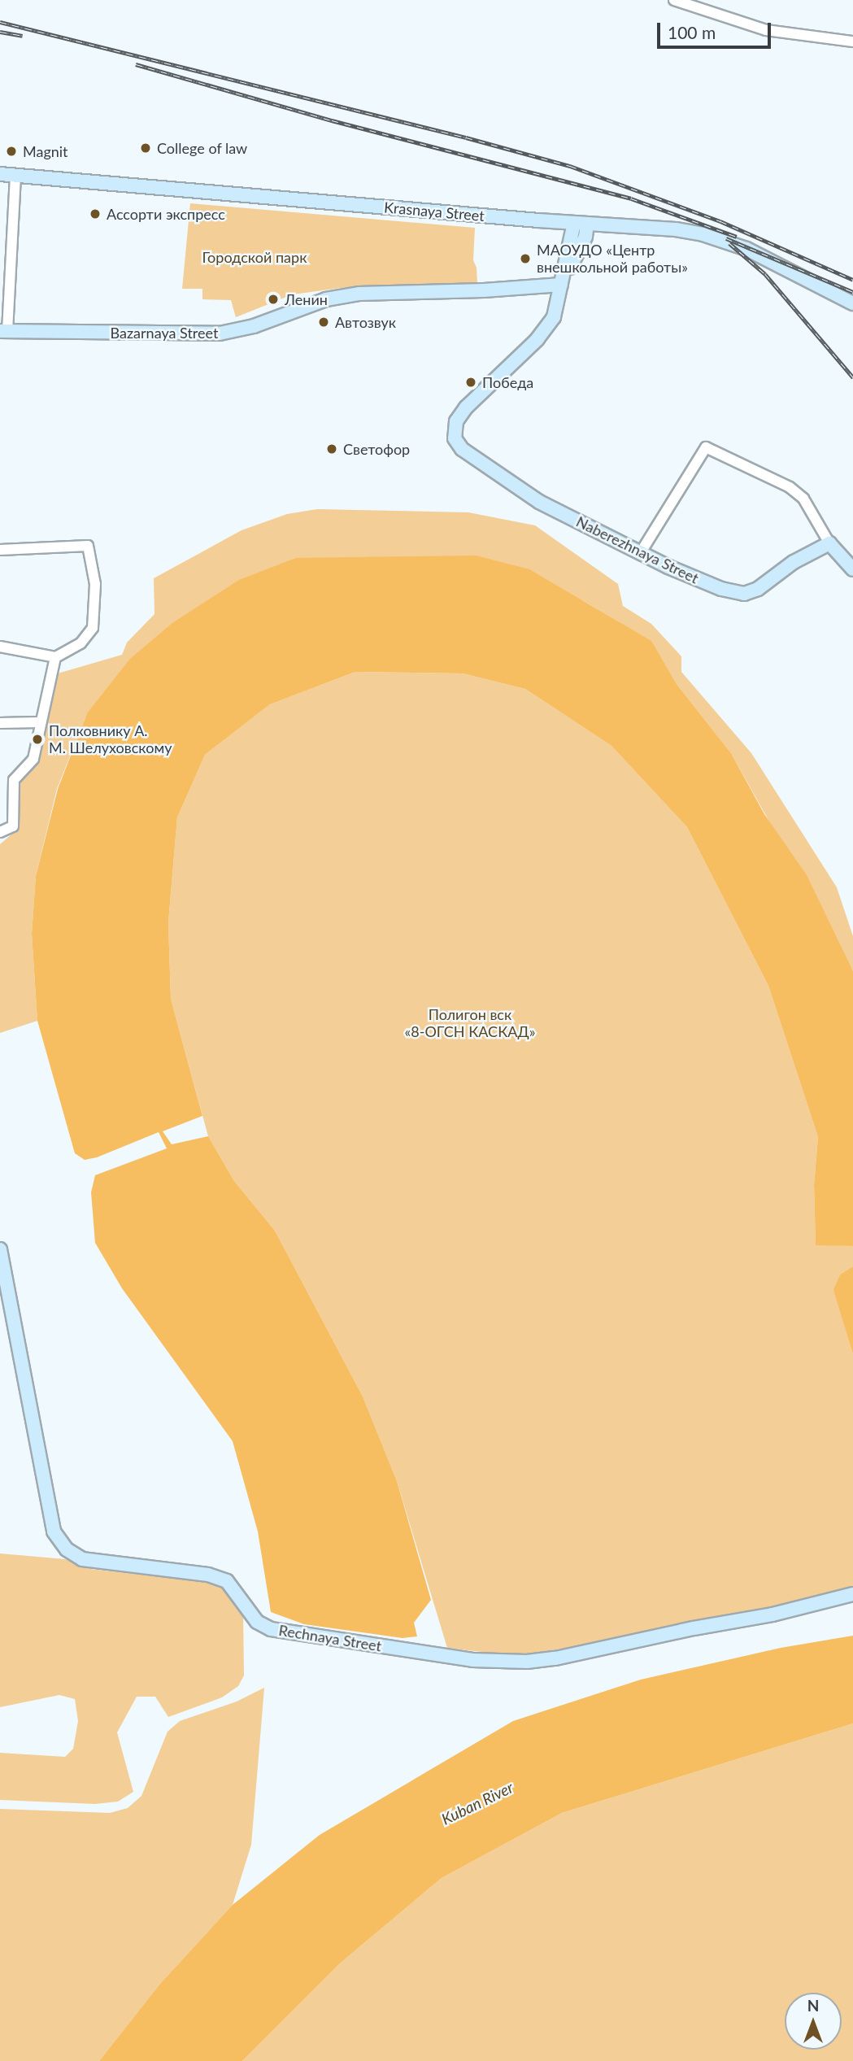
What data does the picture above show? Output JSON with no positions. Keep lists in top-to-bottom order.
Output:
{
  "streets": {
    "main road": [
      "Krasnaya Street",
      "Bazarnaya Street",
      "Naberezhnaya Street",
      "Rechnaya Street"
    ]
  },
  "crossings": [
    ["Bazarnaya Street", "Naberezhnaya Street"]
  ],
  "water": ["Kuban River"],
  "parks": ["Городской парк", "Полигон вск «8-ОГСН КАСКАД»"],
  "places": [
    "College of law",
    "Magnit",
    "Ассорти экспресс",
    "МАОУДО «Центр внешкольной работы»",
    "Ленин",
    "Автозвук",
    "Победа",
    "Светофор",
    "Полковнику А. М. Шелуховскому"
  ],
  "scale_bar": "100 m",
  "north": "top"
}
